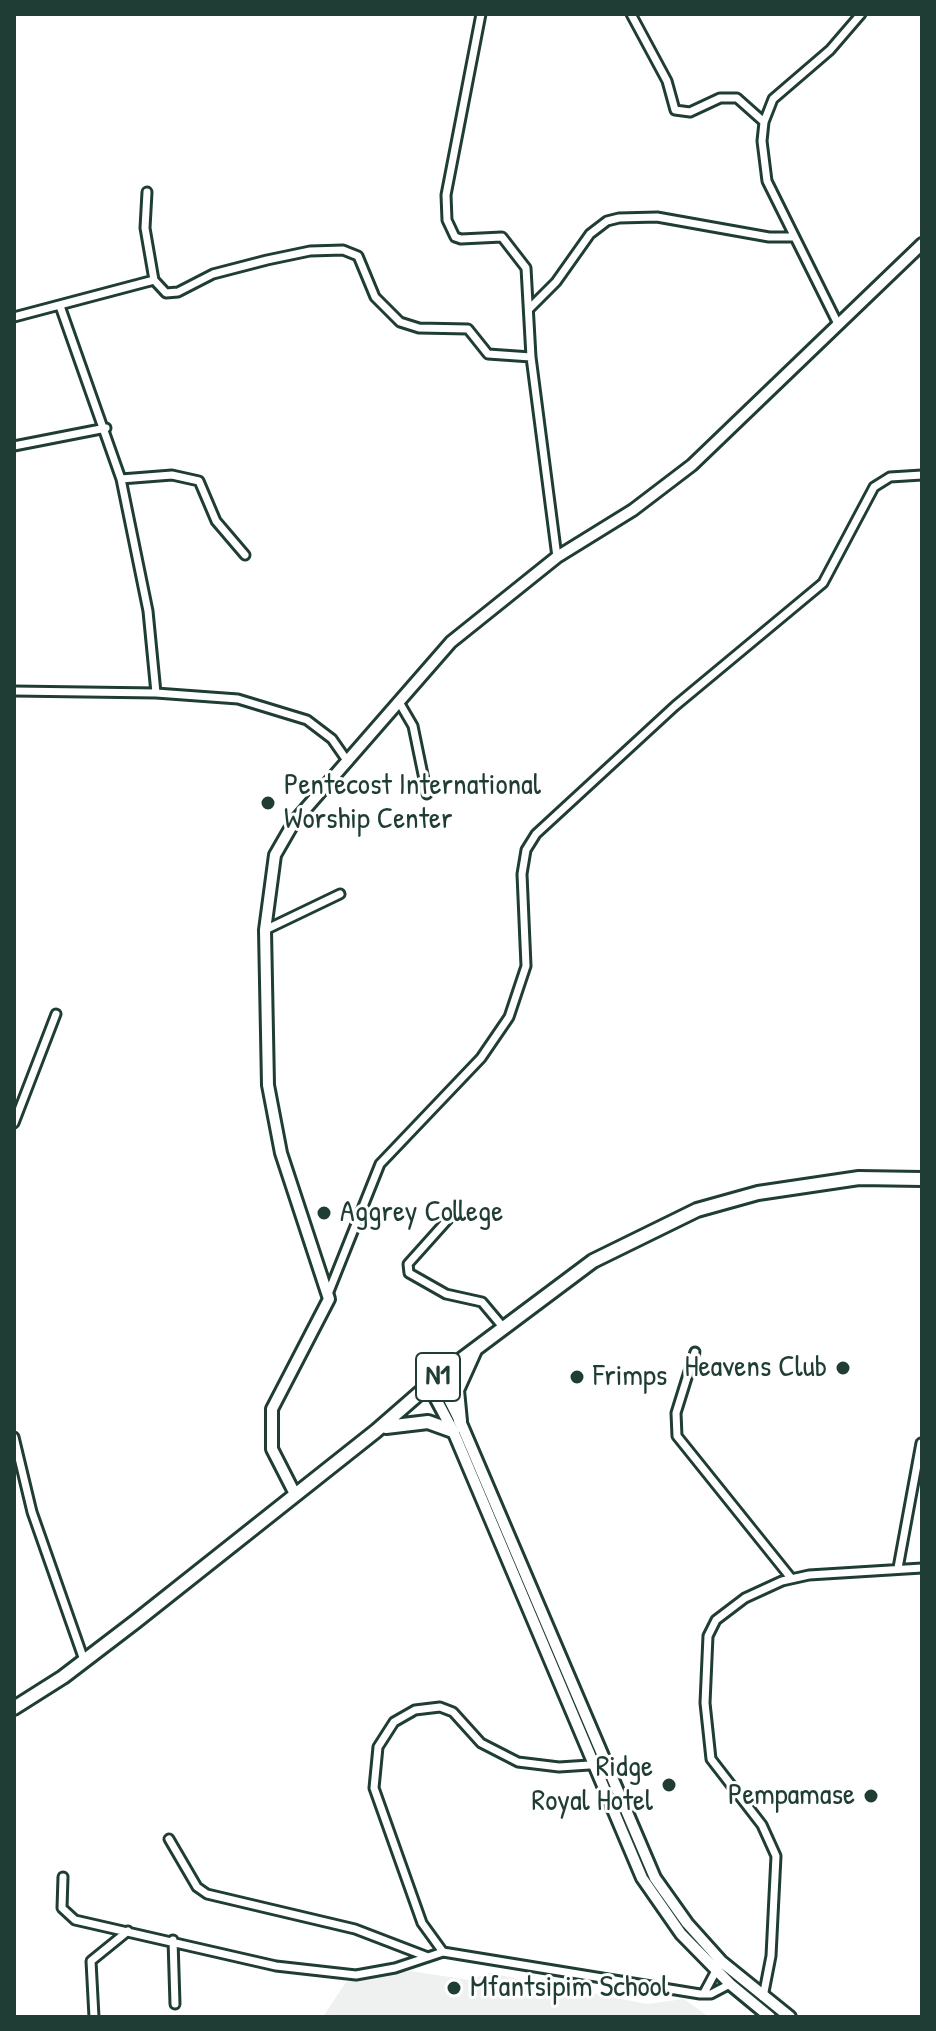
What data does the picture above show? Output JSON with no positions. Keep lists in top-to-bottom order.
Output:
{
  "streets": {
    "highway": ["N1"]
  },
  "places": [
    "Pentecost International Worship Center",
    "Aggrey College",
    "Heavens Club",
    "Frimps",
    "Ridge Royal Hotel",
    "Pempamase",
    "Mfantsipim School"
  ]
}
